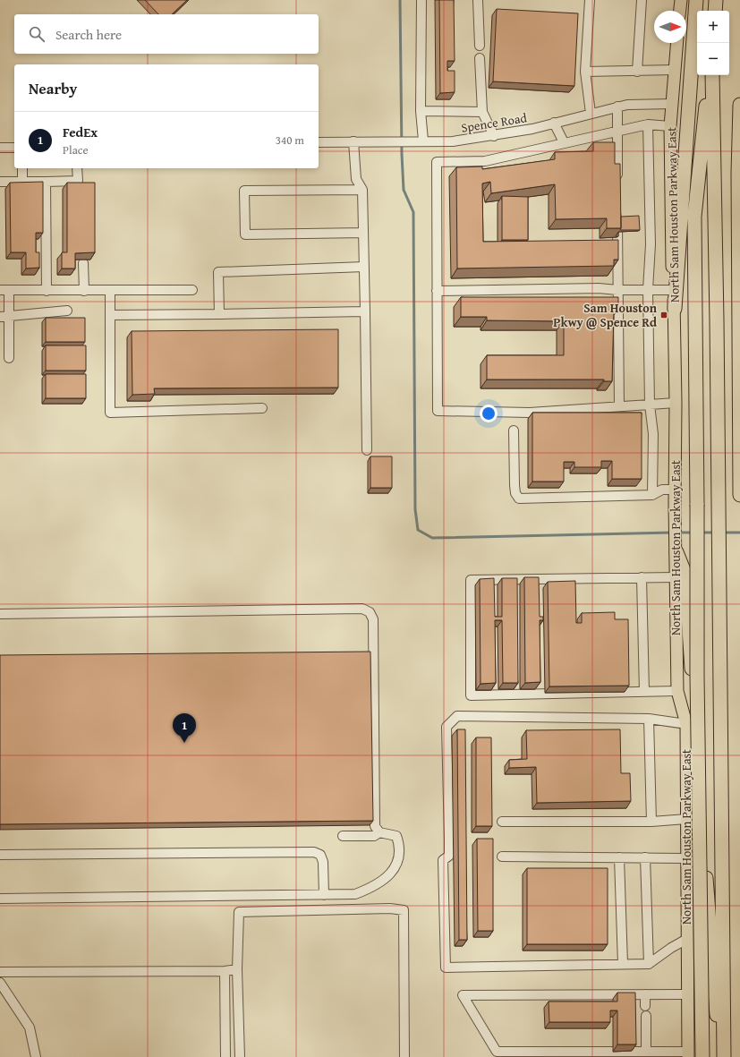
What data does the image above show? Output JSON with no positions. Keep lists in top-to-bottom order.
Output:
{
  "streets": {
    "main road": ["North Sam Houston Parkway East"],
    "street": ["Spence Road"]
  },
  "crossings": [
    ["Spence Road", "North Sam Houston Parkway East"]
  ],
  "places": {
    "transit": ["Sam Houston Pkwy @ Spence Rd"]
  },
  "north": "right",
  "page": {
    "map_buttons": ["+", "−"],
    "search": "Search here",
    "heading": "Nearby",
    "list": [
      {
        "mark": "1",
        "name": "FedEx",
        "note": "Place",
        "value": "340 m"
      }
    ],
    "pins": "1"
  }
}
